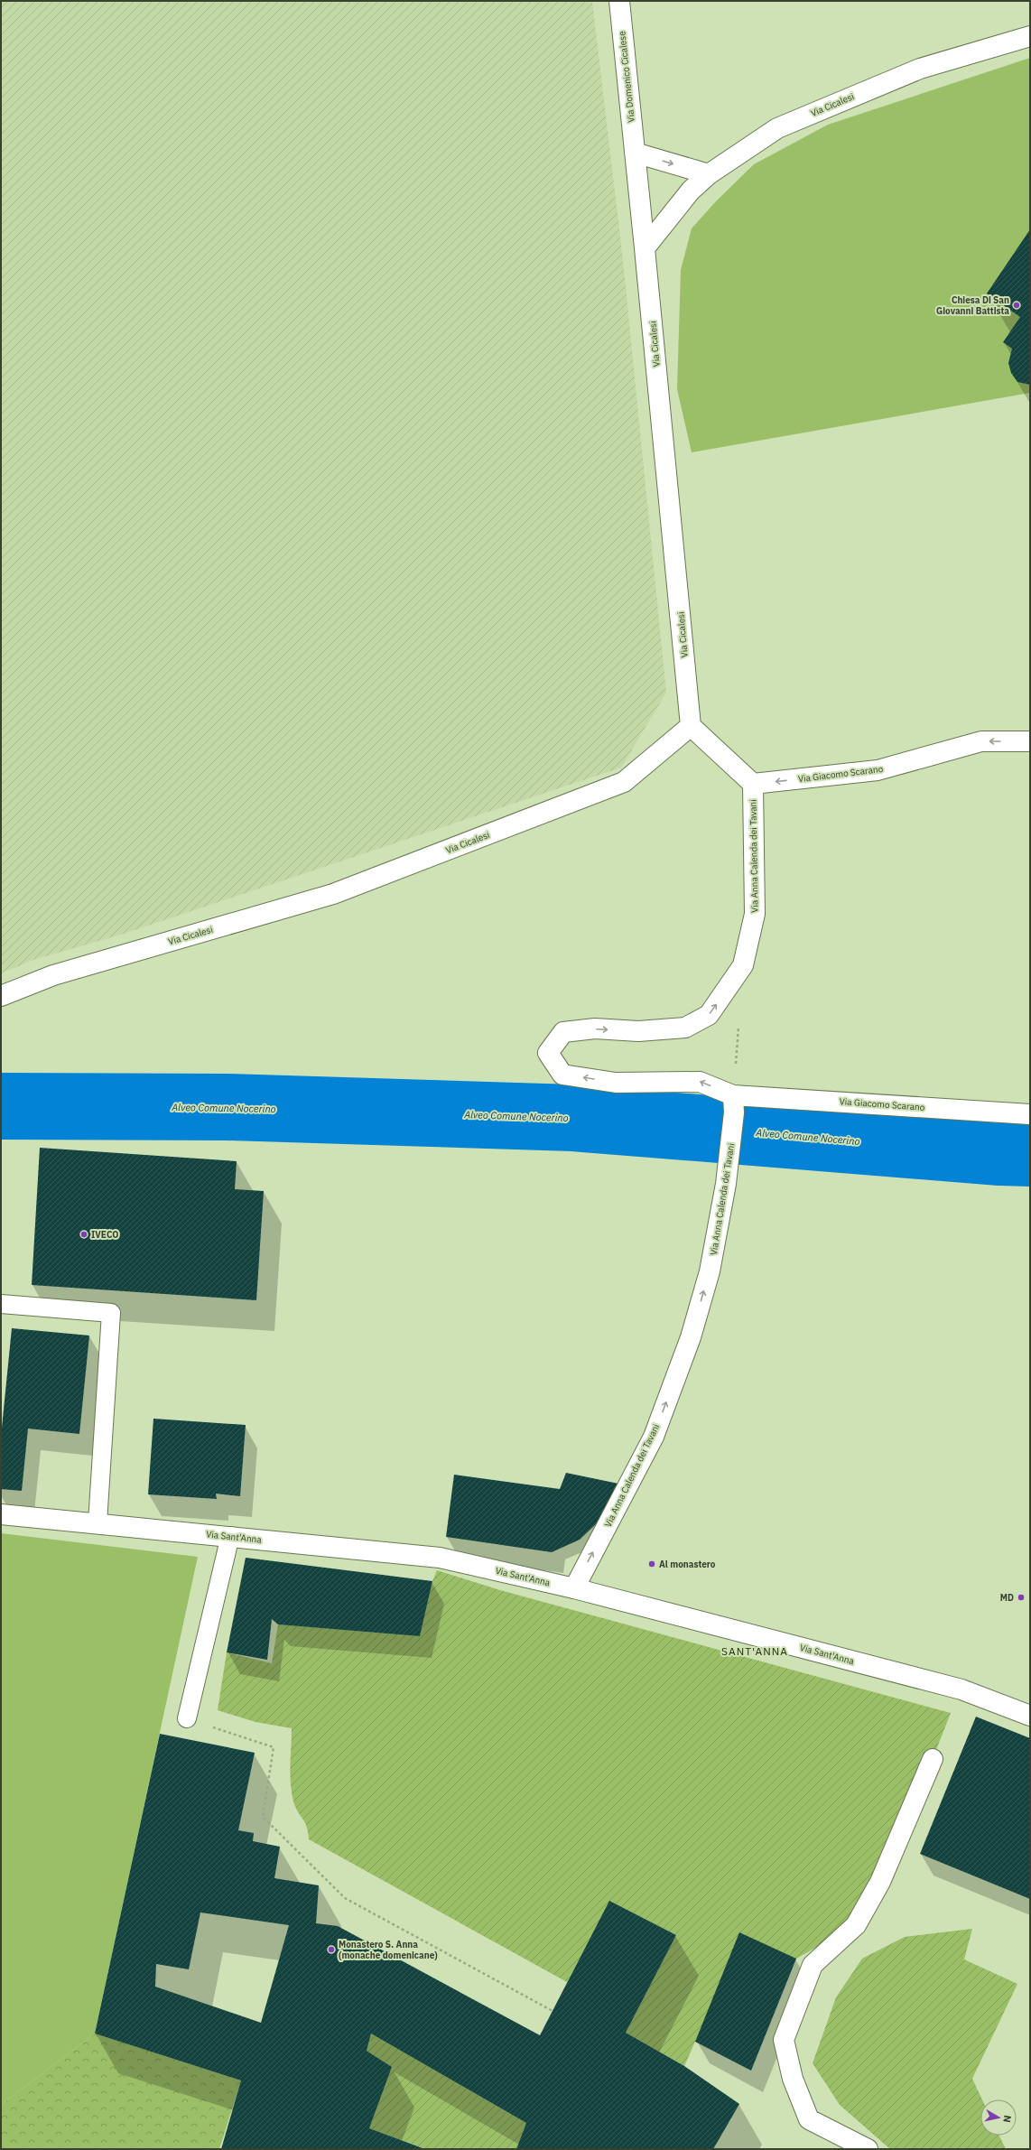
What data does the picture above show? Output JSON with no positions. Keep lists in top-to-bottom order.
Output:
{
  "streets": {
    "street": [
      "Via Domenico Cicalese",
      "Via Cicalesi",
      "Via Giacomo Scarano",
      "Via Anna Calenda dei Tavani",
      "Via Sant'Anna"
    ]
  },
  "crossings": [
    ["Via Domenico Cicalese", "Via Cicalesi"],
    ["Via Giacomo Scarano", "Via Anna Calenda dei Tavani"],
    ["Via Anna Calenda dei Tavani", "Via Sant'Anna"]
  ],
  "one_way": ["Via Giacomo Scarano"],
  "districts": ["SANT'ANNA"],
  "water": ["Alveo Comune Nocerino"],
  "places": [
    "Chiesa Di San Giovanni Battista",
    "IVECO",
    "Al monastero",
    "MD",
    "Monastero S. Anna (monache domenicane)"
  ],
  "north": "right"
}
